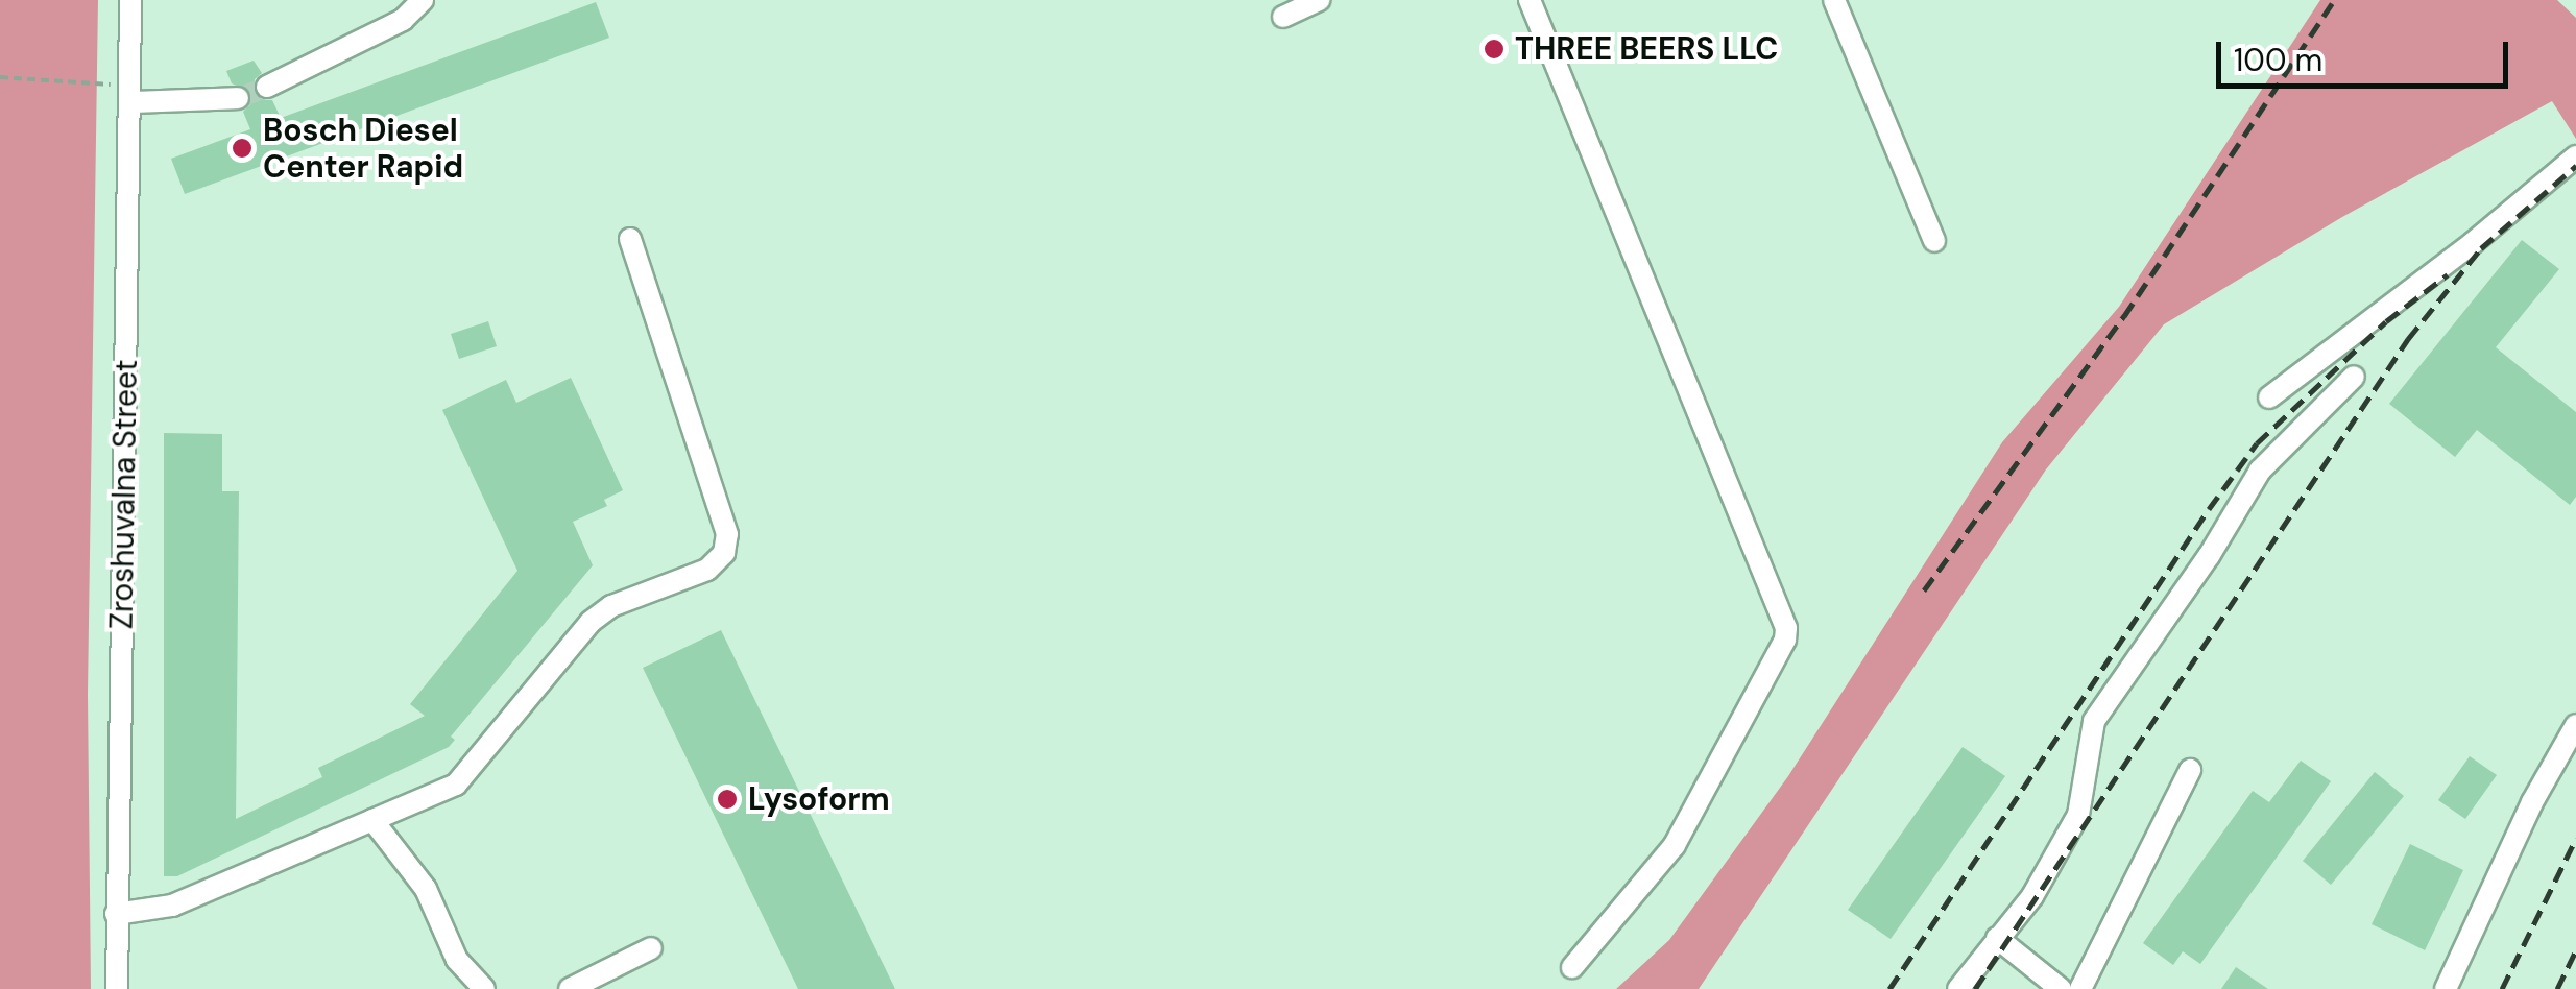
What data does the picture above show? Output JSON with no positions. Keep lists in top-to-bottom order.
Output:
{
  "streets": {
    "street": ["Zroshuvalna Street"]
  },
  "places": ["THREE BEERS LLC", "Bosch Diesel Center Rapid", "Lysoform"],
  "scale_bar": "100 m"
}
